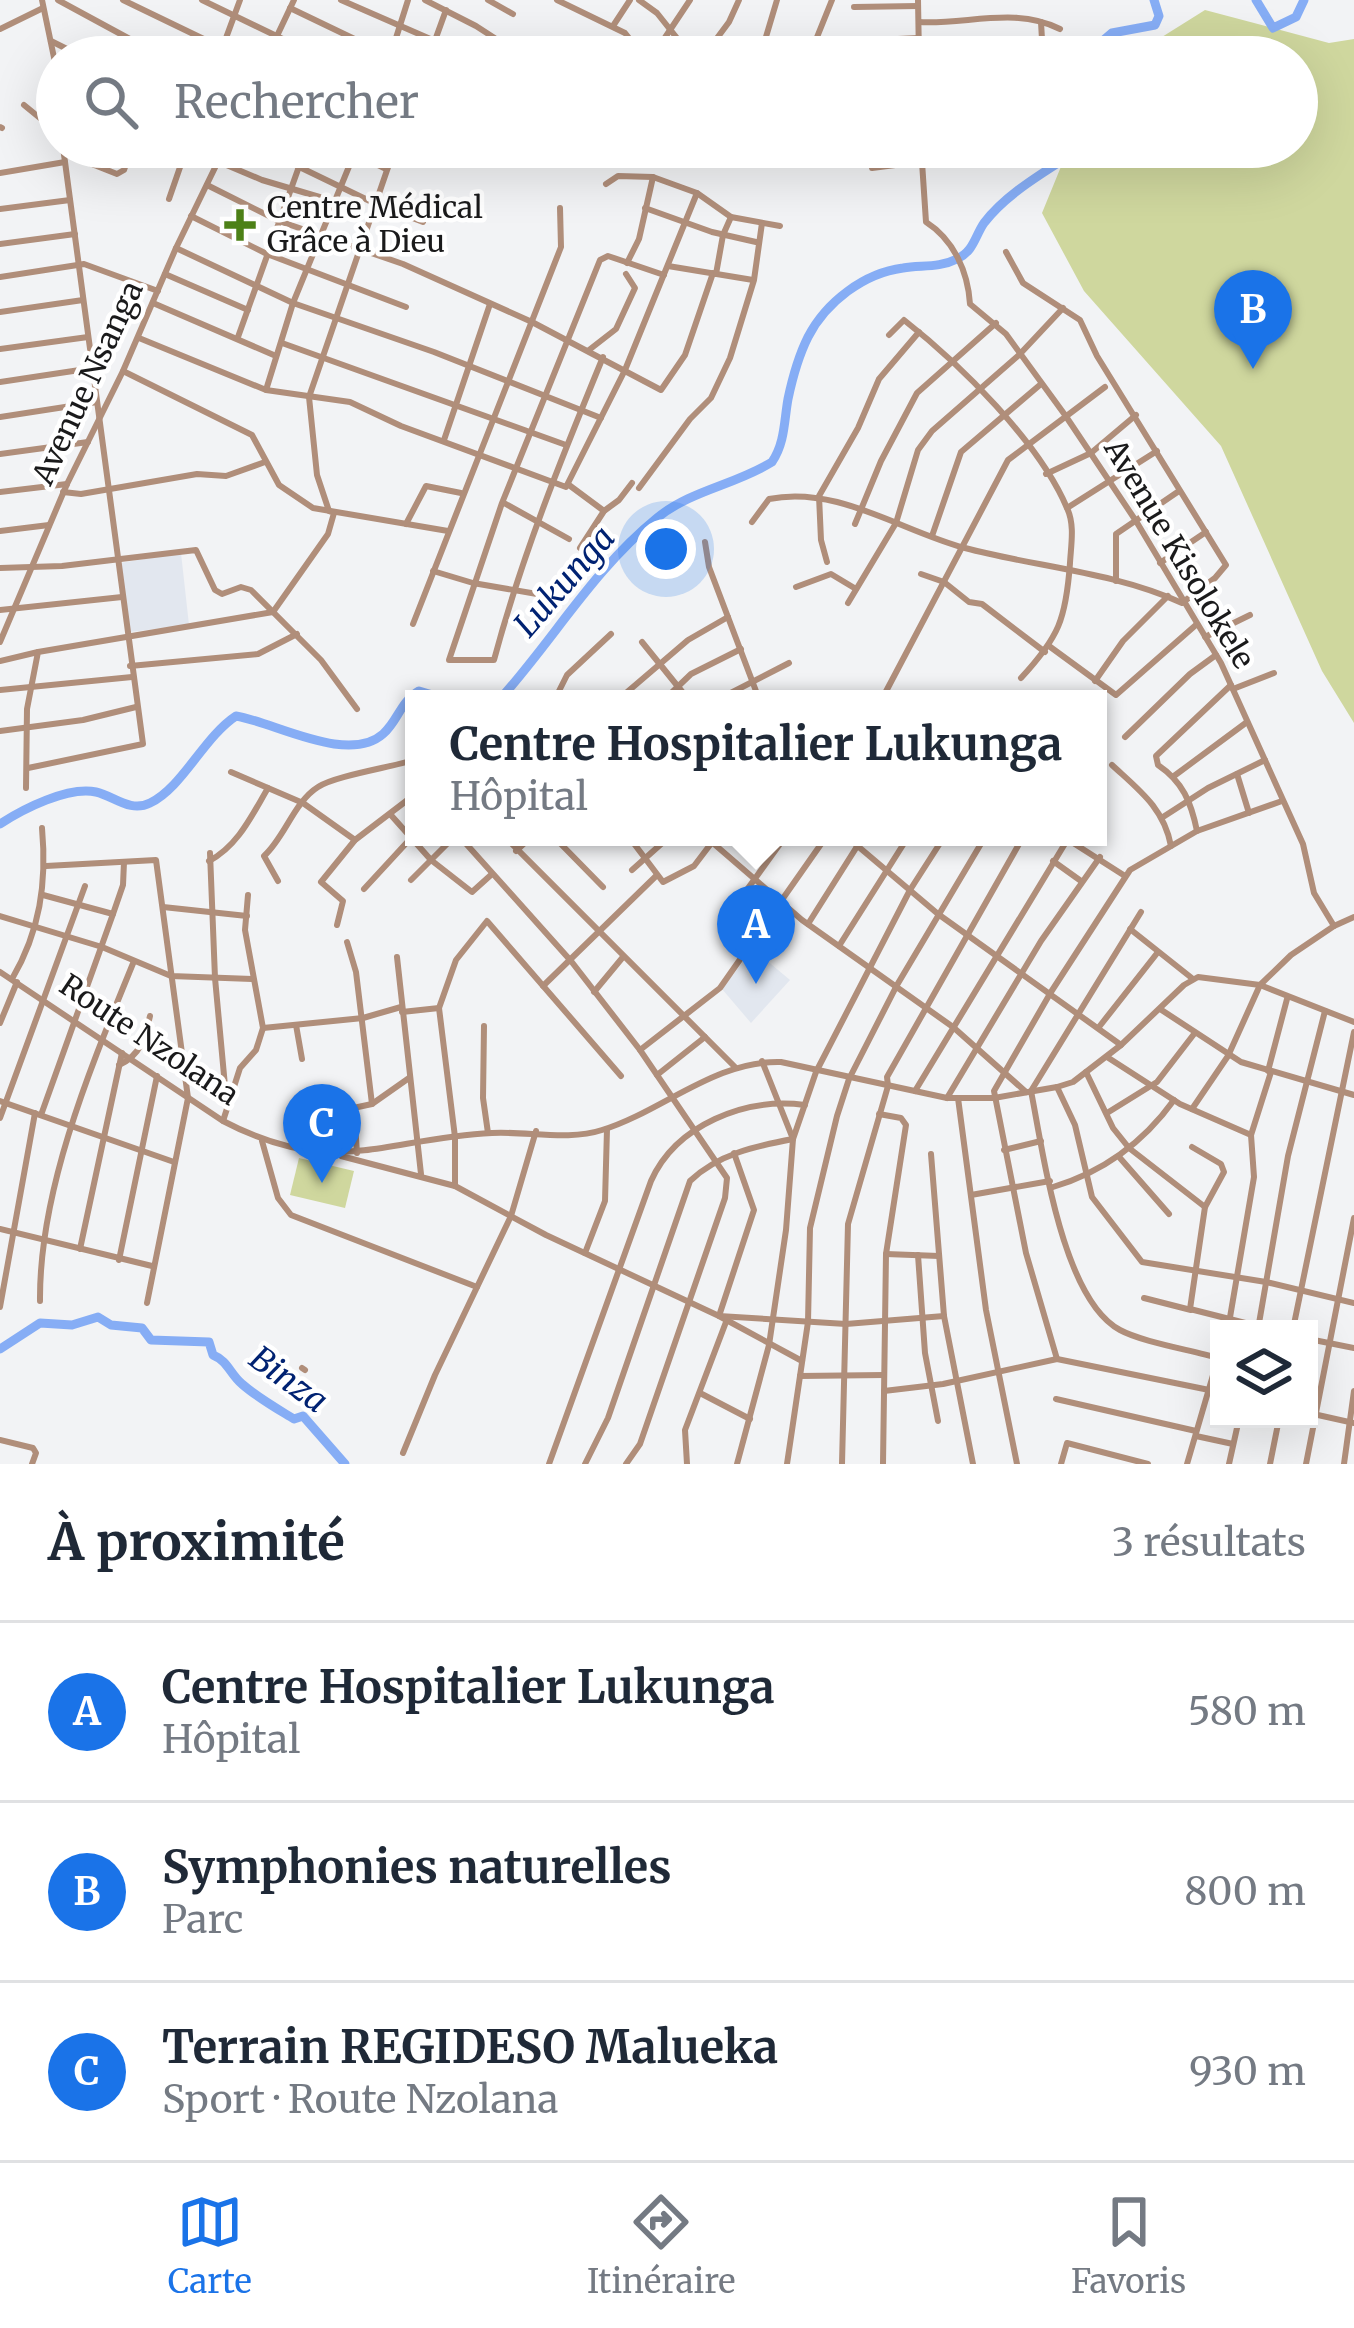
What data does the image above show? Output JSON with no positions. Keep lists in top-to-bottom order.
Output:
{
  "streets": {
    "street": ["Avenue Nsanga", "Avenue Kisolokele", "Route Nzolana"]
  },
  "water": ["Lukunga", "Binza"],
  "places": {
    "health": ["Centre Médical Grâce à Dieu"]
  },
  "page": {
    "search": "Rechercher",
    "pins": ["B", "A", "C"],
    "popup": ["Centre Hospitalier Lukunga", "Hôpital"],
    "heading": ["À proximité", "3 résultats"],
    "list": [
      {
        "mark": "A",
        "name": "Centre Hospitalier Lukunga",
        "note": "Hôpital",
        "value": "580 m"
      },
      {
        "mark": "B",
        "name": "Symphonies naturelles",
        "note": "Parc",
        "value": "800 m"
      },
      {
        "mark": "C",
        "name": "Terrain REGIDESO Malueka",
        "note": "Sport · Route Nzolana",
        "value": "930 m"
      }
    ],
    "nav": ["Carte", "Itinéraire", "Favoris"]
  }
}
